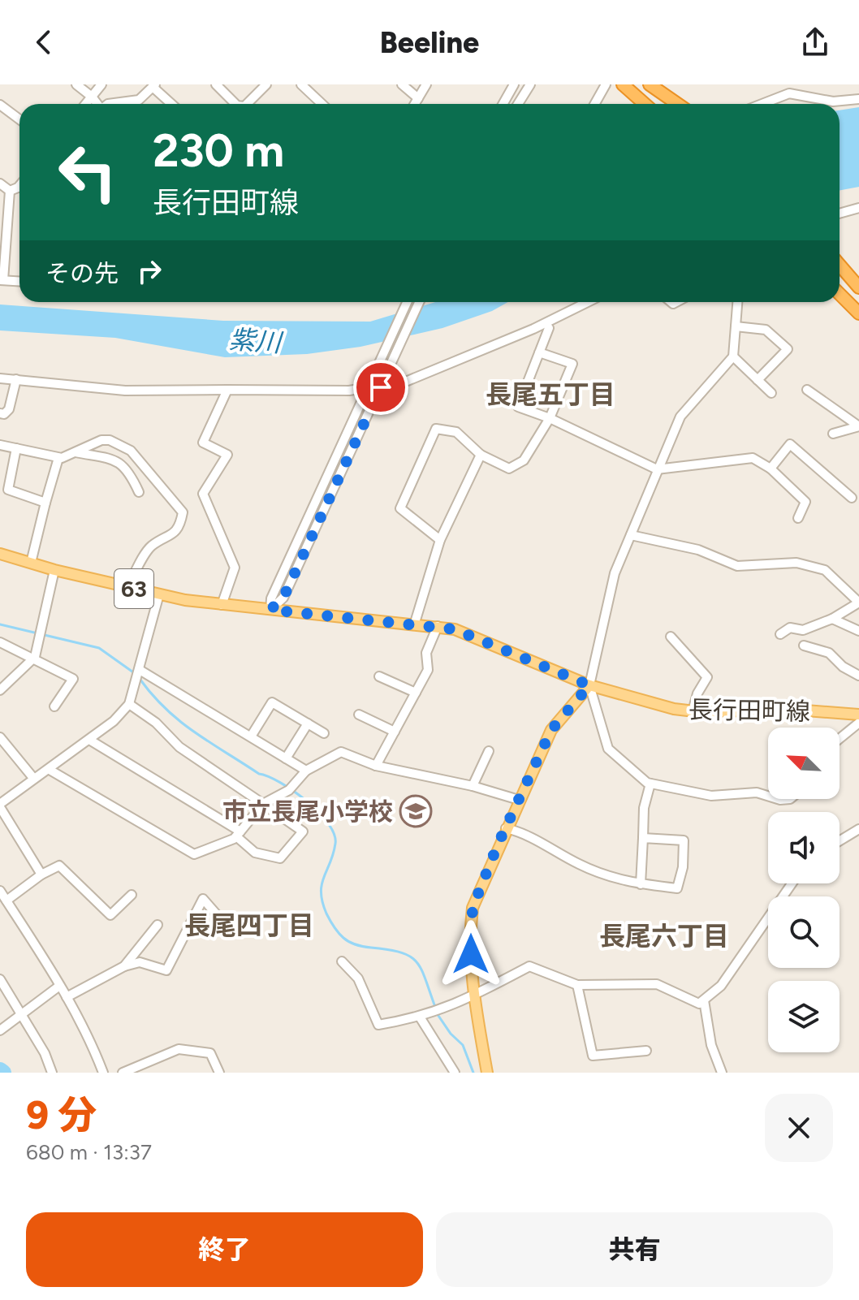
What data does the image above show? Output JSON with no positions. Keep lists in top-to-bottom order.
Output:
{
  "streets": {
    "main road": ["63", "長行田町線"]
  },
  "districts": ["長尾五丁目", "長尾四丁目", "長尾六丁目"],
  "water": ["紫川"],
  "places": {
    "school or university": ["市立長尾小学校"]
  },
  "north": "top left",
  "page": {
    "header": "Beeline",
    "turn": ["230 m", "長行田町線"],
    "then": "その先",
    "heading": ["9 分", "680 m · 13:37"],
    "buttons": ["終了", "共有"]
  }
}
